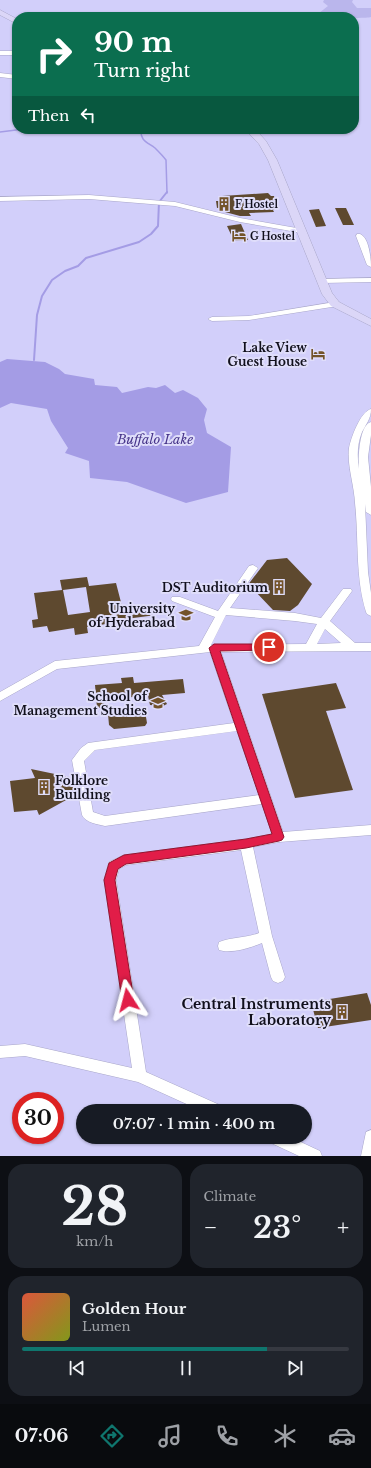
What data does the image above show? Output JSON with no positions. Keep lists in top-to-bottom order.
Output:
{
  "water": ["Buffalo Lake"],
  "places": {
    "building": [
      "F Hostel",
      "DST Auditorium",
      "Folklore Building",
      "Central Instruments Laboratory"
    ],
    "hotel": ["G Hostel", "Lake View Guest House"],
    "school or university": ["University of Hyderabad", "School of Management Studies"]
  },
  "page": {
    "turn": ["90 m", "Turn right"],
    "then": "Then",
    "limit": "30",
    "trip": "07:07 · 1 min · 400 m",
    "tile": [
      ["28", "km/h"],
      "Climate"
    ],
    "heat": ["−", "23°", "+"],
    "song": ["Golden Hour", "Lumen"],
    "tabs": "07:06"
  }
}
